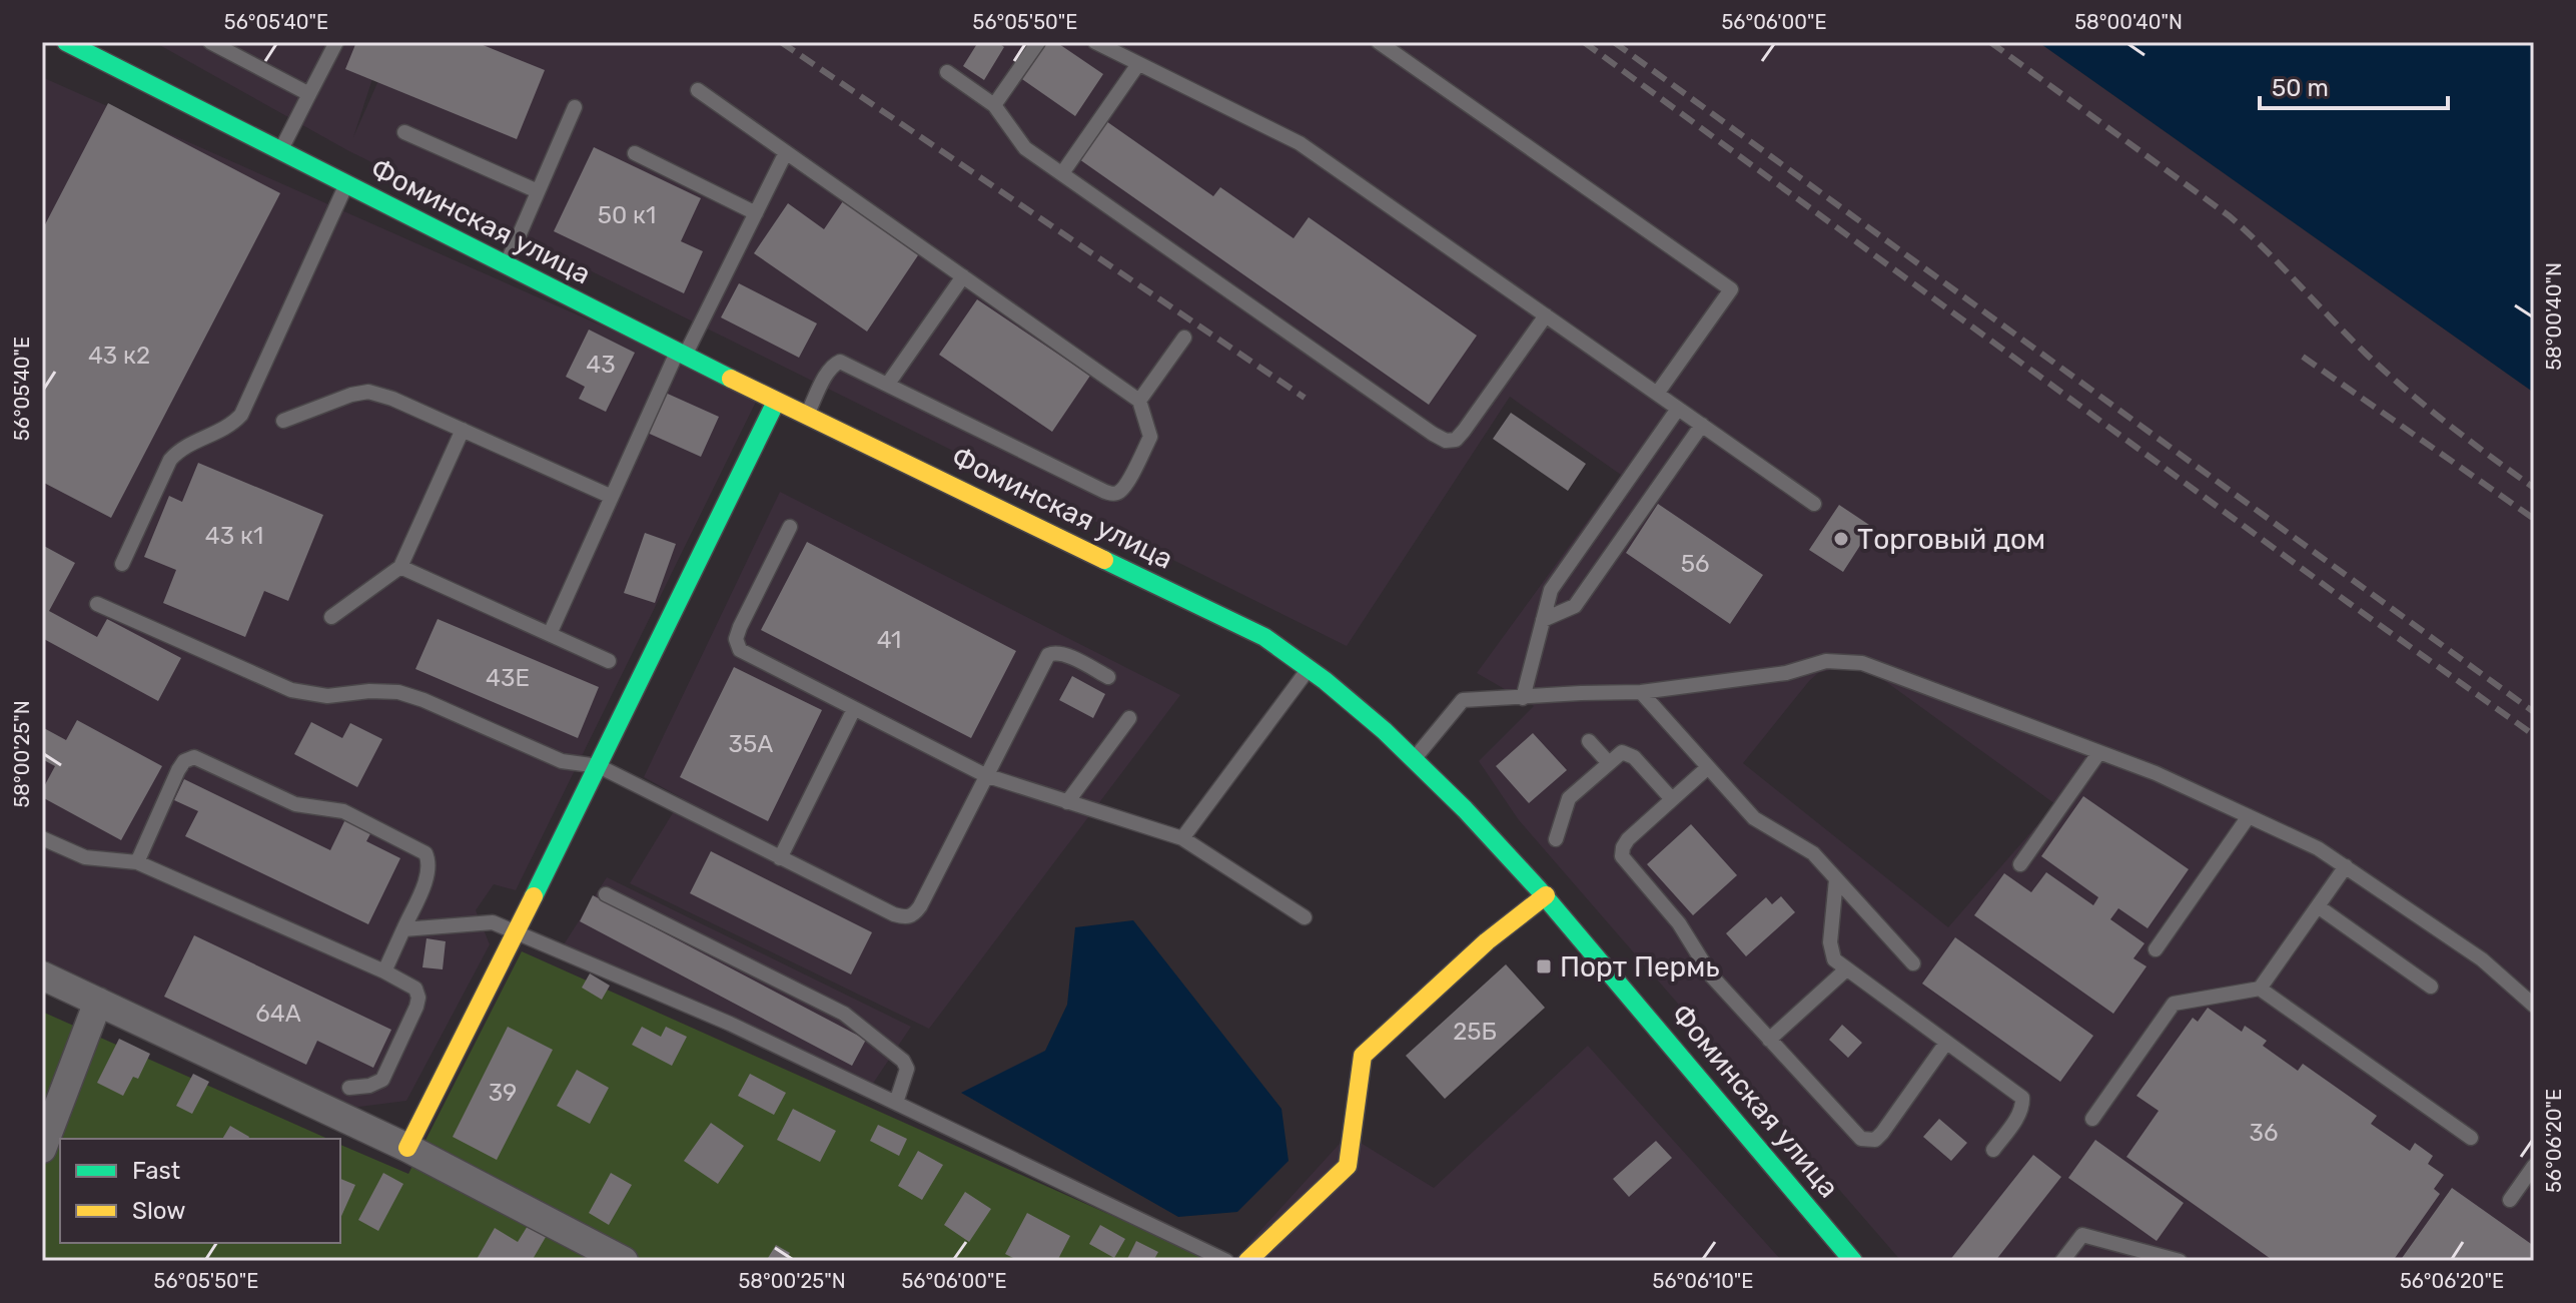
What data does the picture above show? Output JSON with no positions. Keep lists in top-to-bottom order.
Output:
{
  "streets": {
    "street": ["Фоминская улица"]
  },
  "places": {
    "other": ["Торговый дом"],
    "transit": ["Порт Пермь"]
  },
  "house_numbers": [
    "50 к1",
    "43 к2",
    "43",
    "43 к1",
    "56",
    "41",
    "43Е",
    "35А",
    "64А",
    "25Б",
    "39",
    "36"
  ],
  "legend": ["Fast", "Slow"],
  "scale_bar": "50 m",
  "coordinates": [
    "56°05'40\"E",
    "56°05'50\"E",
    "56°06'00\"E",
    "58°00'40\"N",
    "58°00'25\"N",
    "56°06'20\"E",
    "56°06'10\"E"
  ]
}
